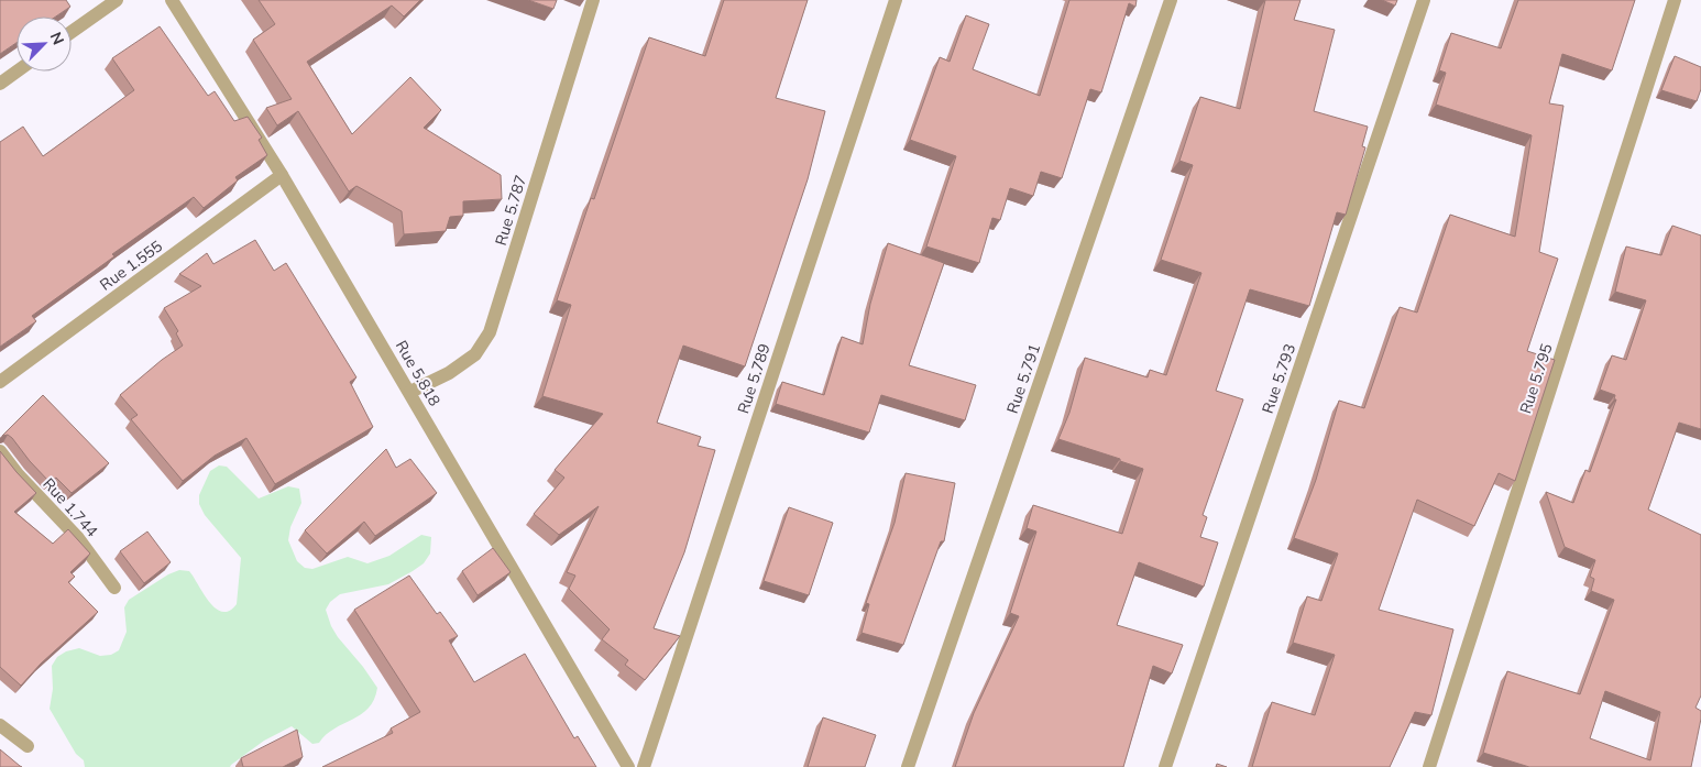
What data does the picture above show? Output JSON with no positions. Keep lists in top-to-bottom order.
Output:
{
  "streets": {
    "street": [
      "Rue 5.787",
      "Rue 1.555",
      "Rue 5.818",
      "Rue 5.789",
      "Rue 5.791",
      "Rue 5.793",
      "Rue 5.795",
      "Rue 1.744"
    ]
  },
  "crossings": [
    ["Rue 5.787", "Rue 5.818"],
    ["Rue 1.555", "Rue 5.818"]
  ],
  "north": "top right"
}
